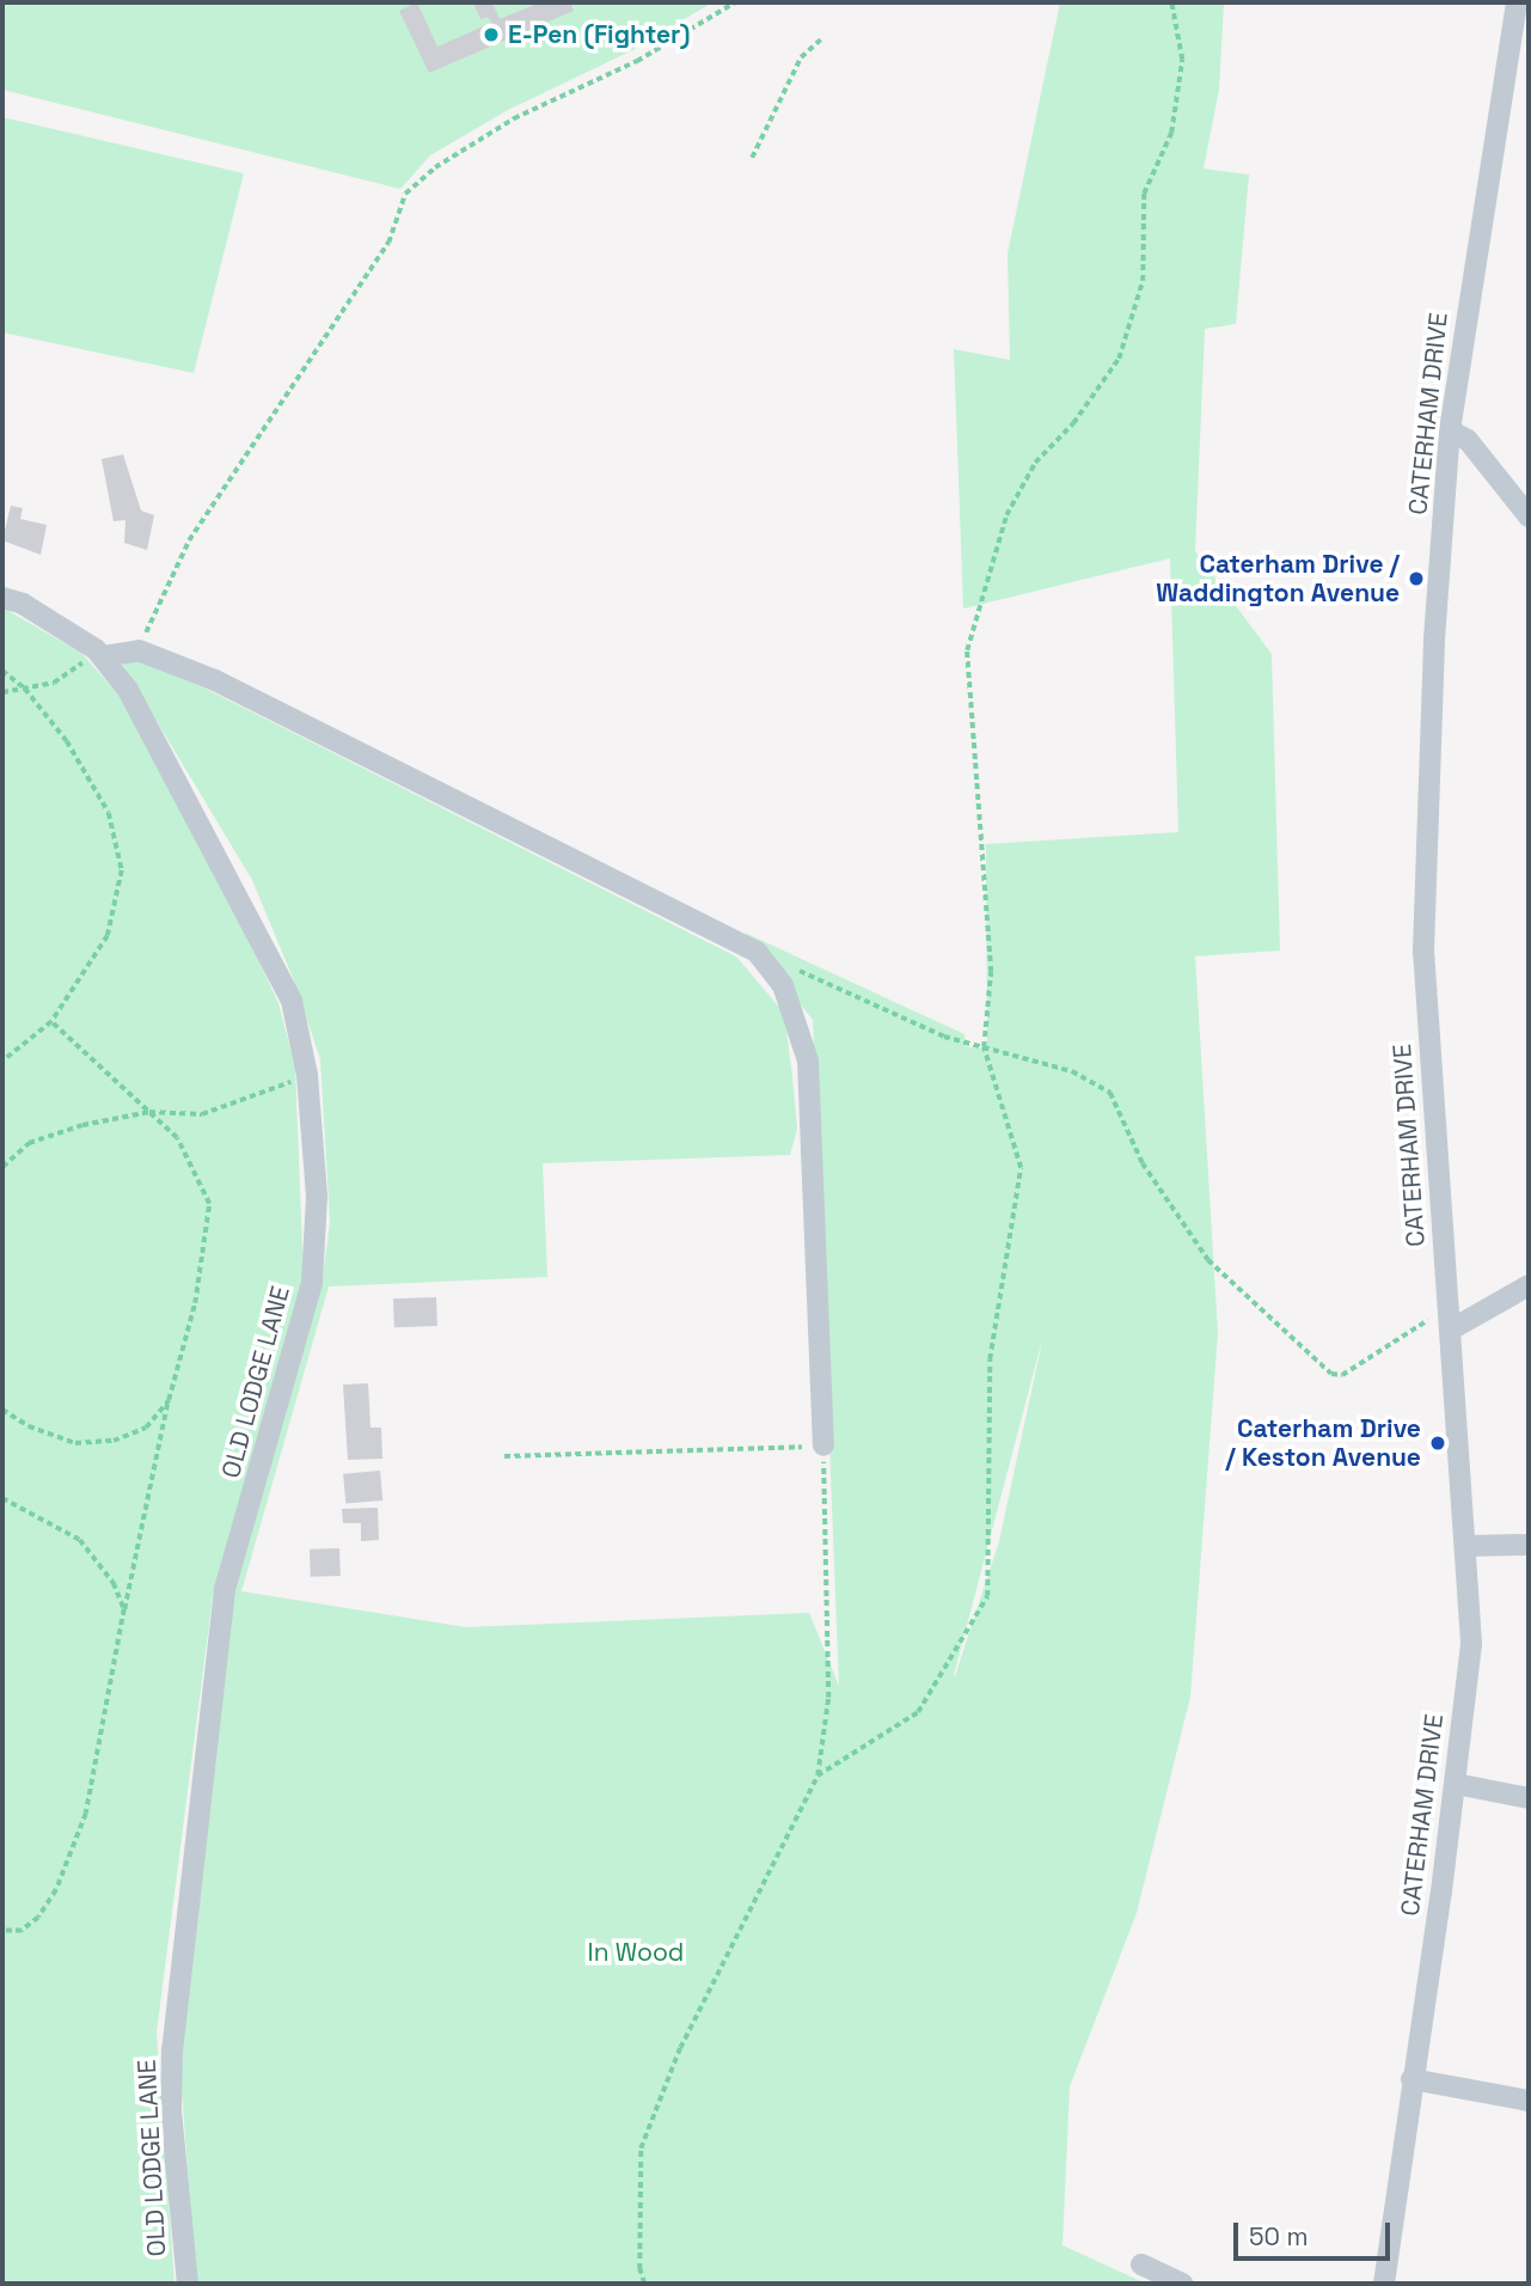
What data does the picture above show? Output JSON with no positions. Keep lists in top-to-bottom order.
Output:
{
  "streets": {
    "street": ["CATERHAM DRIVE", "OLD LODGE LANE"]
  },
  "parks": ["In Wood"],
  "places": ["E-Pen (Fighter)", "Caterham Drive / Waddington Avenue", "Caterham Drive / Keston Avenue"],
  "scale_bar": "50 m"
}
